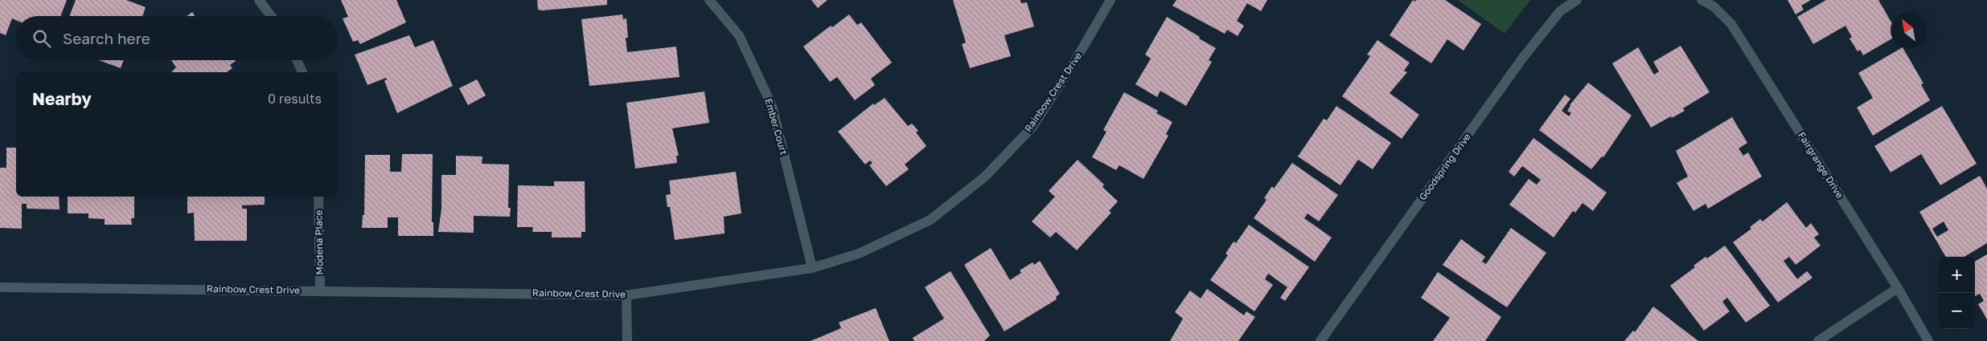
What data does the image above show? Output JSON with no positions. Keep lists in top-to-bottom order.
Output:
{
  "streets": {
    "street": [
      "Rainbow Crest Drive",
      "Ember Court",
      "Fairgrange Drive",
      "Goodspring Drive",
      "Modena Place"
    ]
  },
  "crossings": [
    ["Rainbow Crest Drive", "Ember Court"],
    ["Rainbow Crest Drive", "Modena Place"]
  ],
  "north": "top left",
  "page": {
    "search": "Search here",
    "heading": ["Nearby", "0 results"],
    "map_buttons": ["+", "−"]
  }
}
